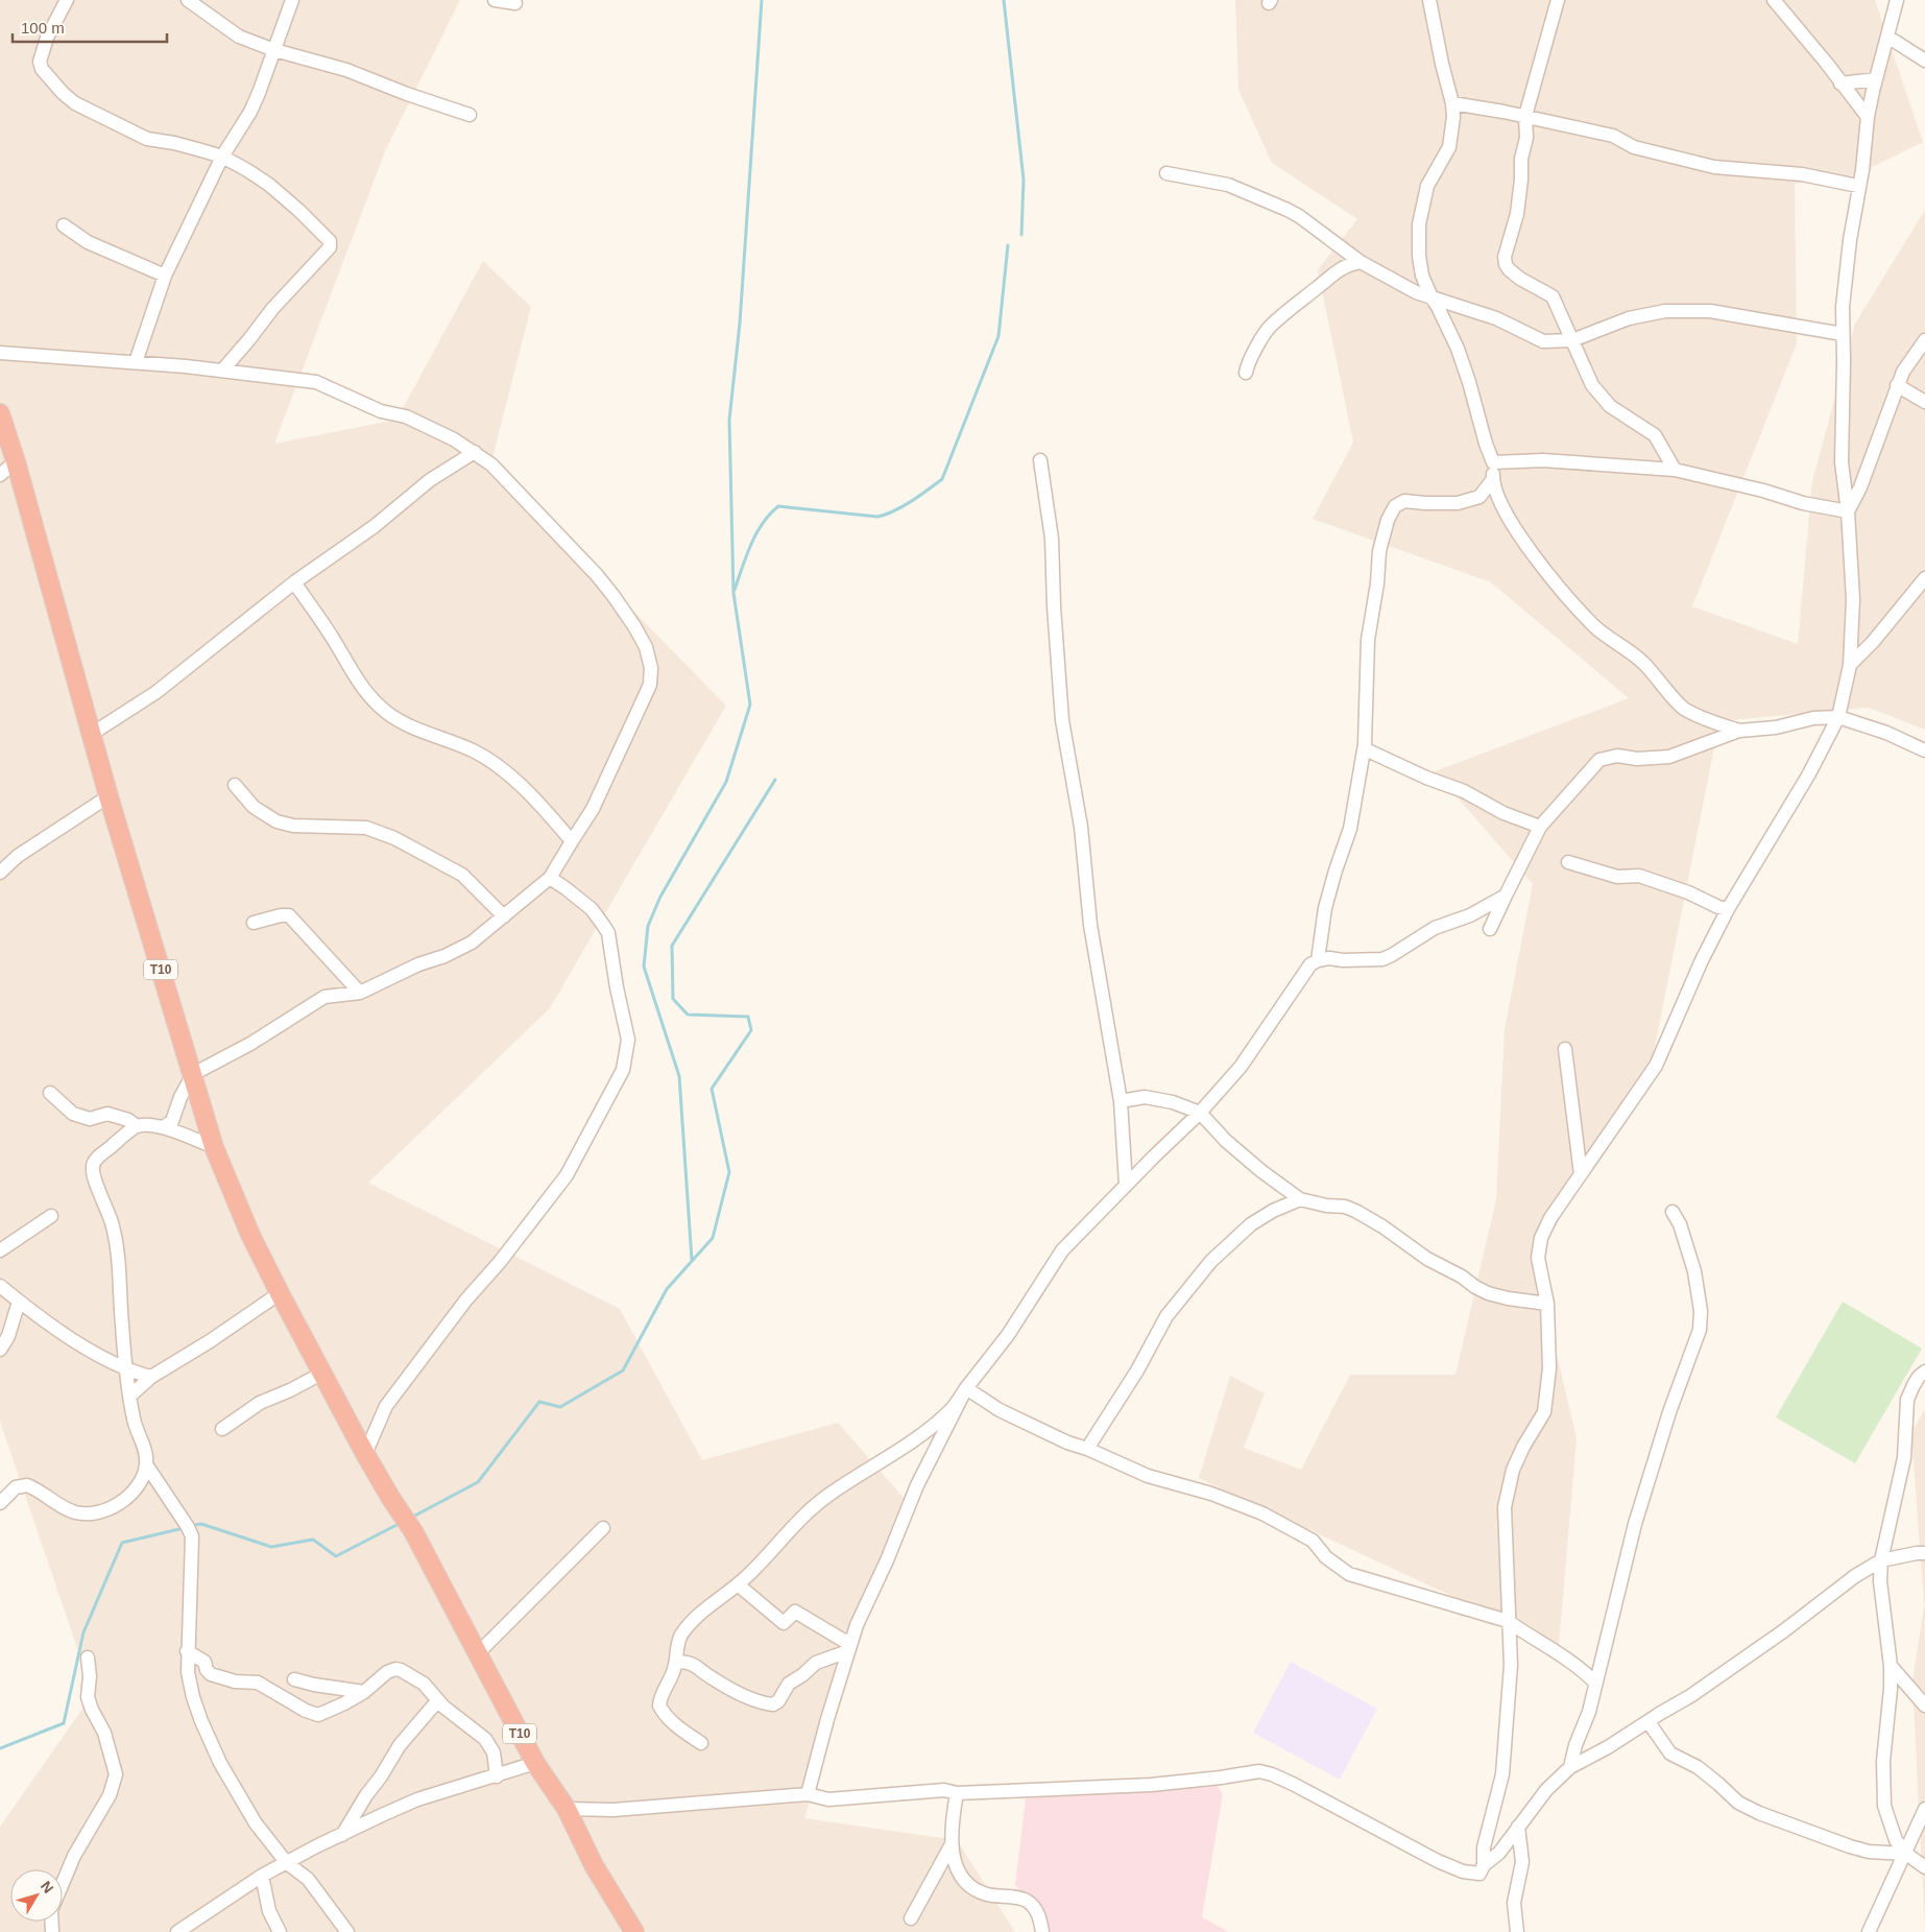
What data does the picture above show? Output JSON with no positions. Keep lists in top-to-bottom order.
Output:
{
  "streets": {
    "highway": ["T10"]
  },
  "scale_bar": "100 m",
  "north": "top right"
}
